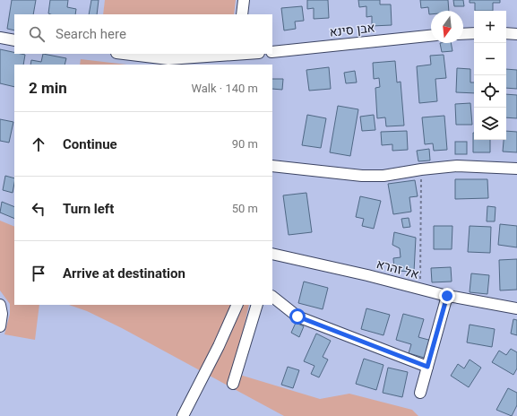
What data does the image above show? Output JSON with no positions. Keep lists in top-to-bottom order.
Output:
{
  "streets": {
    "street": ["אבן סינא", "אל זהרא"]
  },
  "north": "bottom",
  "page": {
    "map_buttons": ["+", "−"],
    "search": "Search here",
    "heading": ["2 min", "Walk · 140 m"],
    "list": [
      ["Continue", "90 m"],
      ["Turn left", "50 m"],
      "Arrive at destination"
    ]
  }
}
